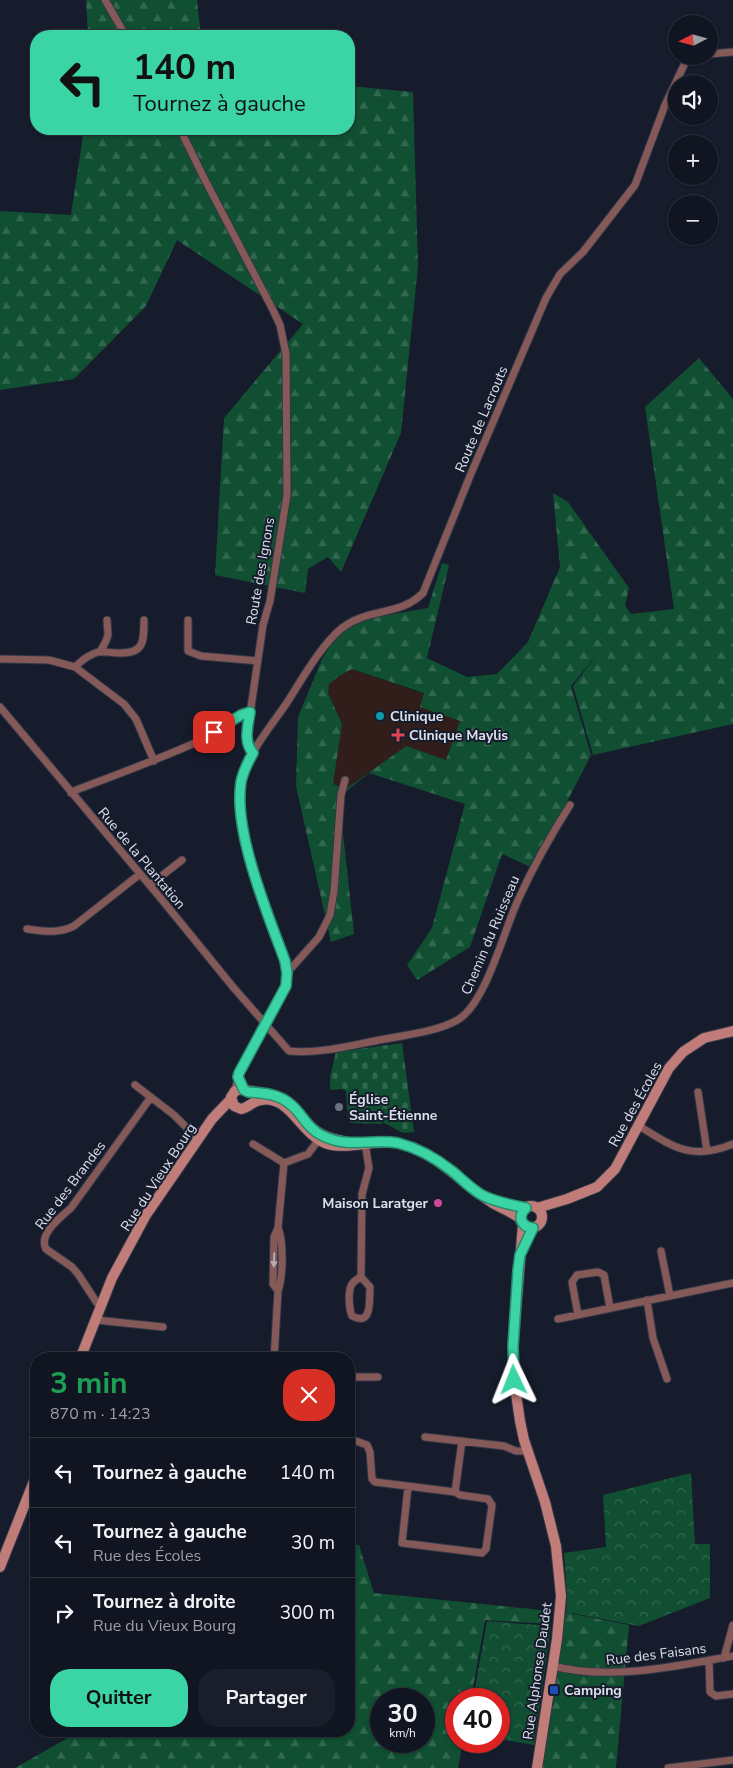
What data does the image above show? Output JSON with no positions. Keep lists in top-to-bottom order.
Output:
{
  "streets": {
    "street": [
      "Route de Lacrouts",
      "Route des Ignons",
      "Rue de la Plantation",
      "Chemin du Ruisseau",
      "Rue des Écoles",
      "Rue du Vieux Bourg",
      "Rue des Brandes",
      "Rue des Faisans",
      "Rue Alphonse Daudet"
    ]
  },
  "crossings": [
    ["Route de Lacrouts", "Route des Ignons"],
    ["Rue de la Plantation", "Chemin du Ruisseau"],
    ["Rue des Écoles", "Rue Alphonse Daudet"],
    ["Rue du Vieux Bourg", "Rue des Brandes"],
    ["Rue des Faisans", "Rue Alphonse Daudet"]
  ],
  "places": {
    "other": ["Clinique", "Église Saint-Étienne", "Maison Laratger"],
    "health": ["Clinique Maylis"],
    "transit": ["Camping"]
  },
  "north": "left",
  "page": {
    "map_buttons": ["+", "−"],
    "turn": ["140 m", "Tournez à gauche"],
    "heading": ["3 min", "870 m · 14:23"],
    "list": [
      {
        "name": "Tournez à gauche",
        "value": "140 m"
      },
      {
        "name": "Tournez à gauche",
        "note": "Rue des Écoles",
        "value": "30 m"
      },
      {
        "name": "Tournez à droite",
        "note": "Rue du Vieux Bourg",
        "value": "300 m"
      }
    ],
    "buttons": ["Quitter", "Partager"],
    "speed": "30 km/h",
    "limit": "40"
  }
}
